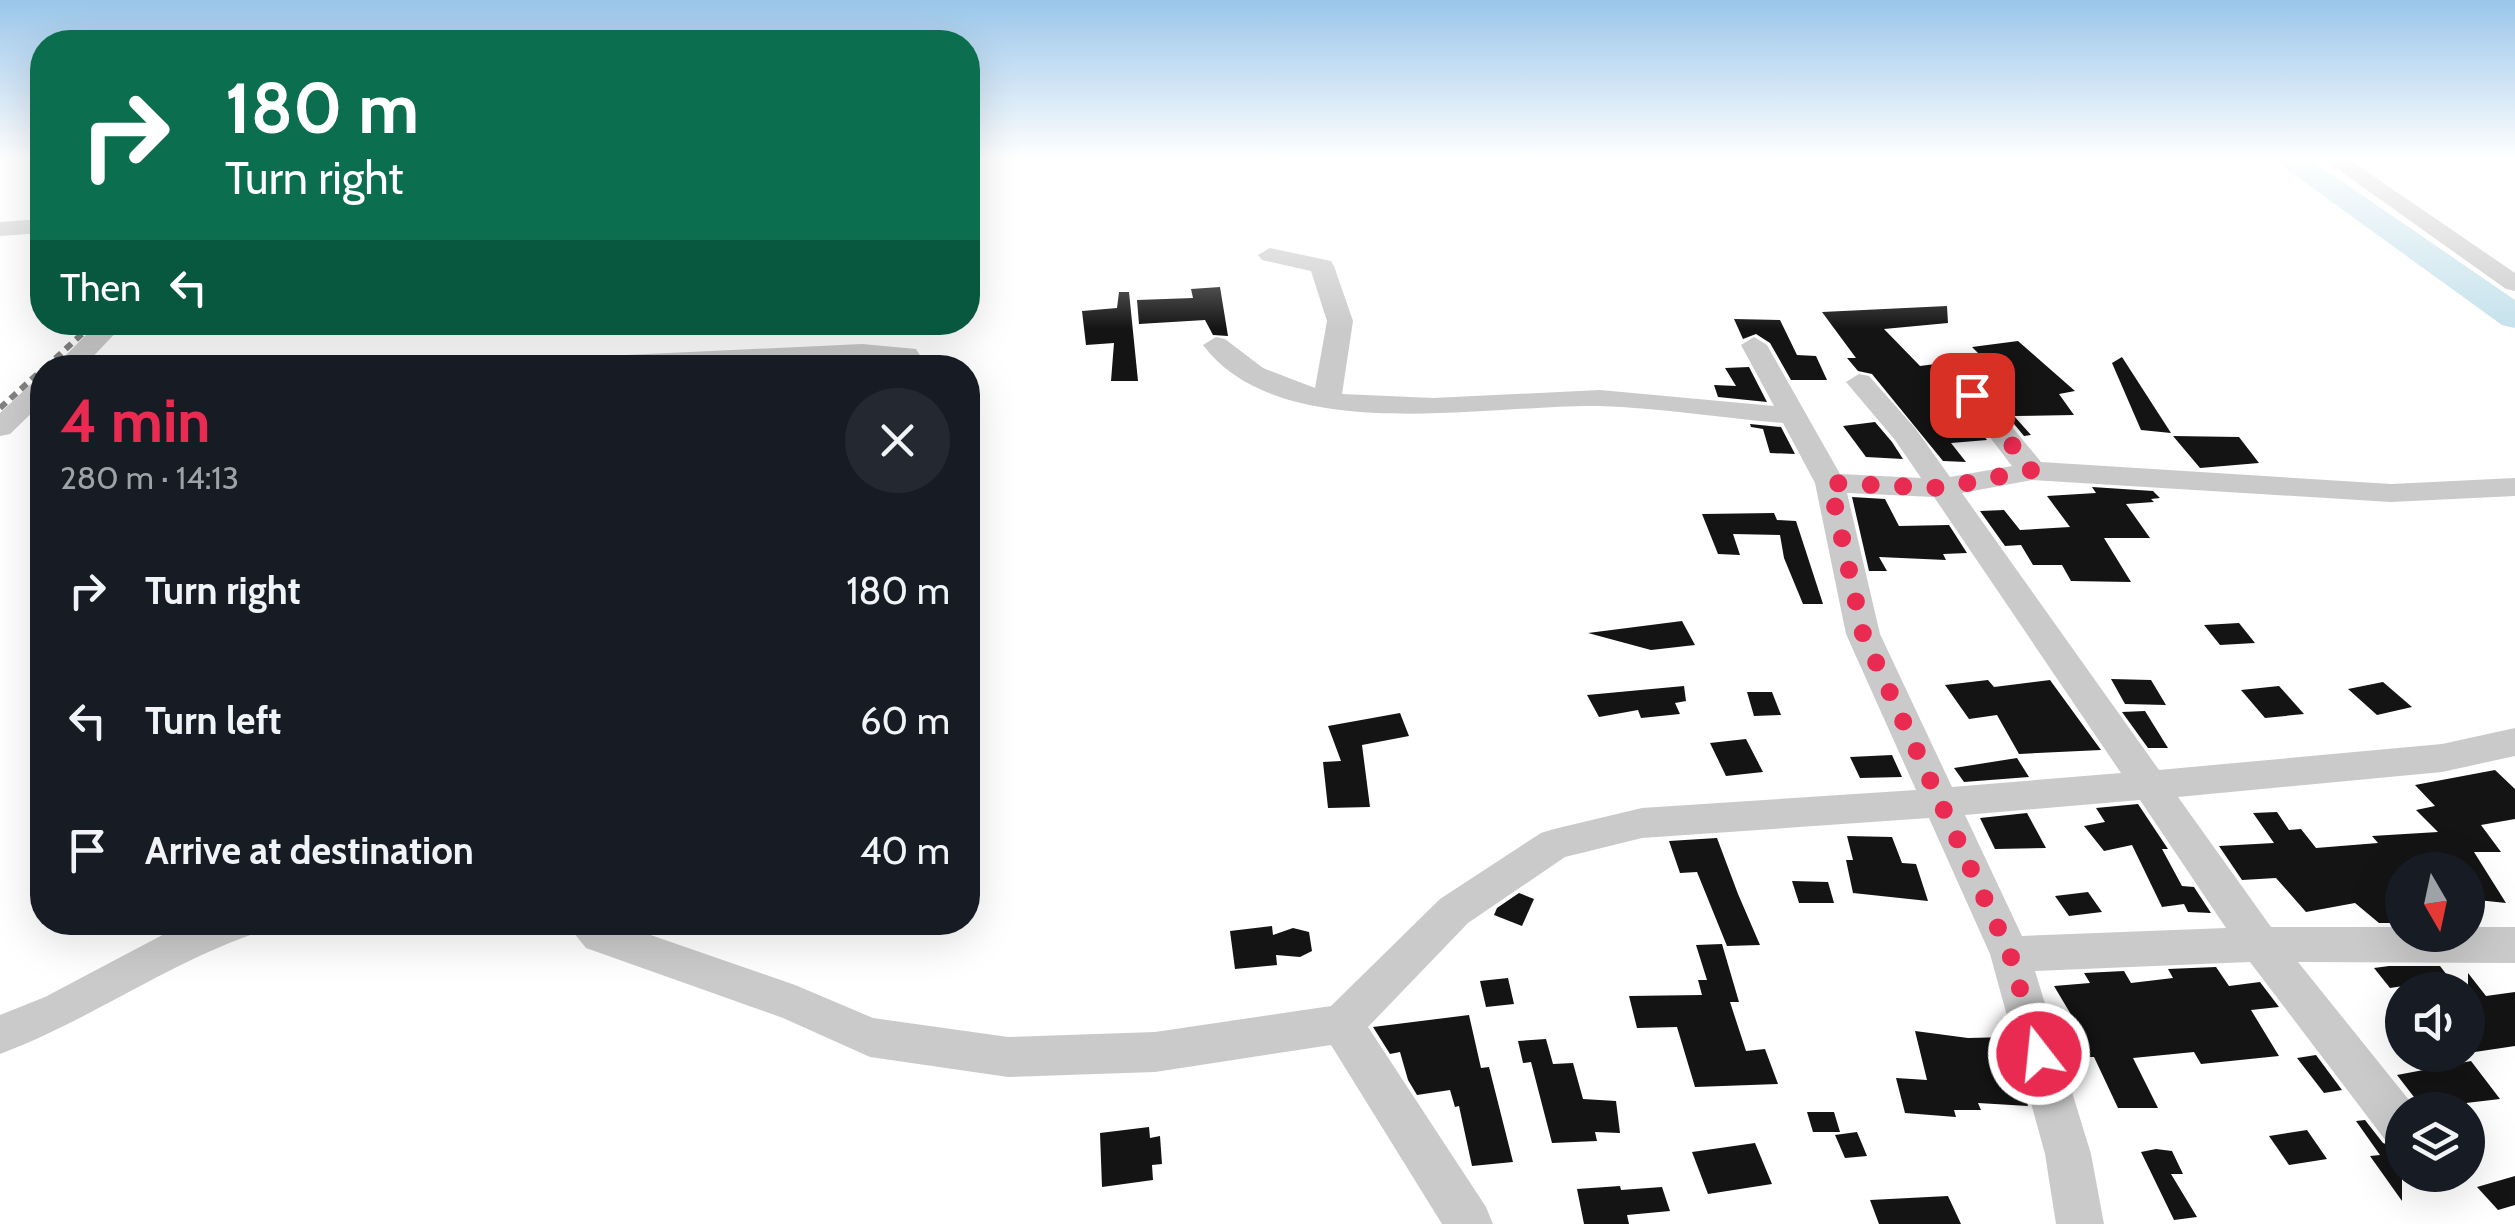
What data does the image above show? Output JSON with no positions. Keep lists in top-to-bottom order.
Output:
{
  "north": "bottom",
  "page": {
    "turn": ["180 m", "Turn right"],
    "then": "Then",
    "heading": ["4 min", "280 m · 14:13"],
    "list": [
      {
        "name": "Turn right",
        "value": "180 m"
      },
      {
        "name": "Turn left",
        "value": "60 m"
      },
      {
        "name": "Arrive at destination",
        "value": "40 m"
      }
    ]
  }
}
